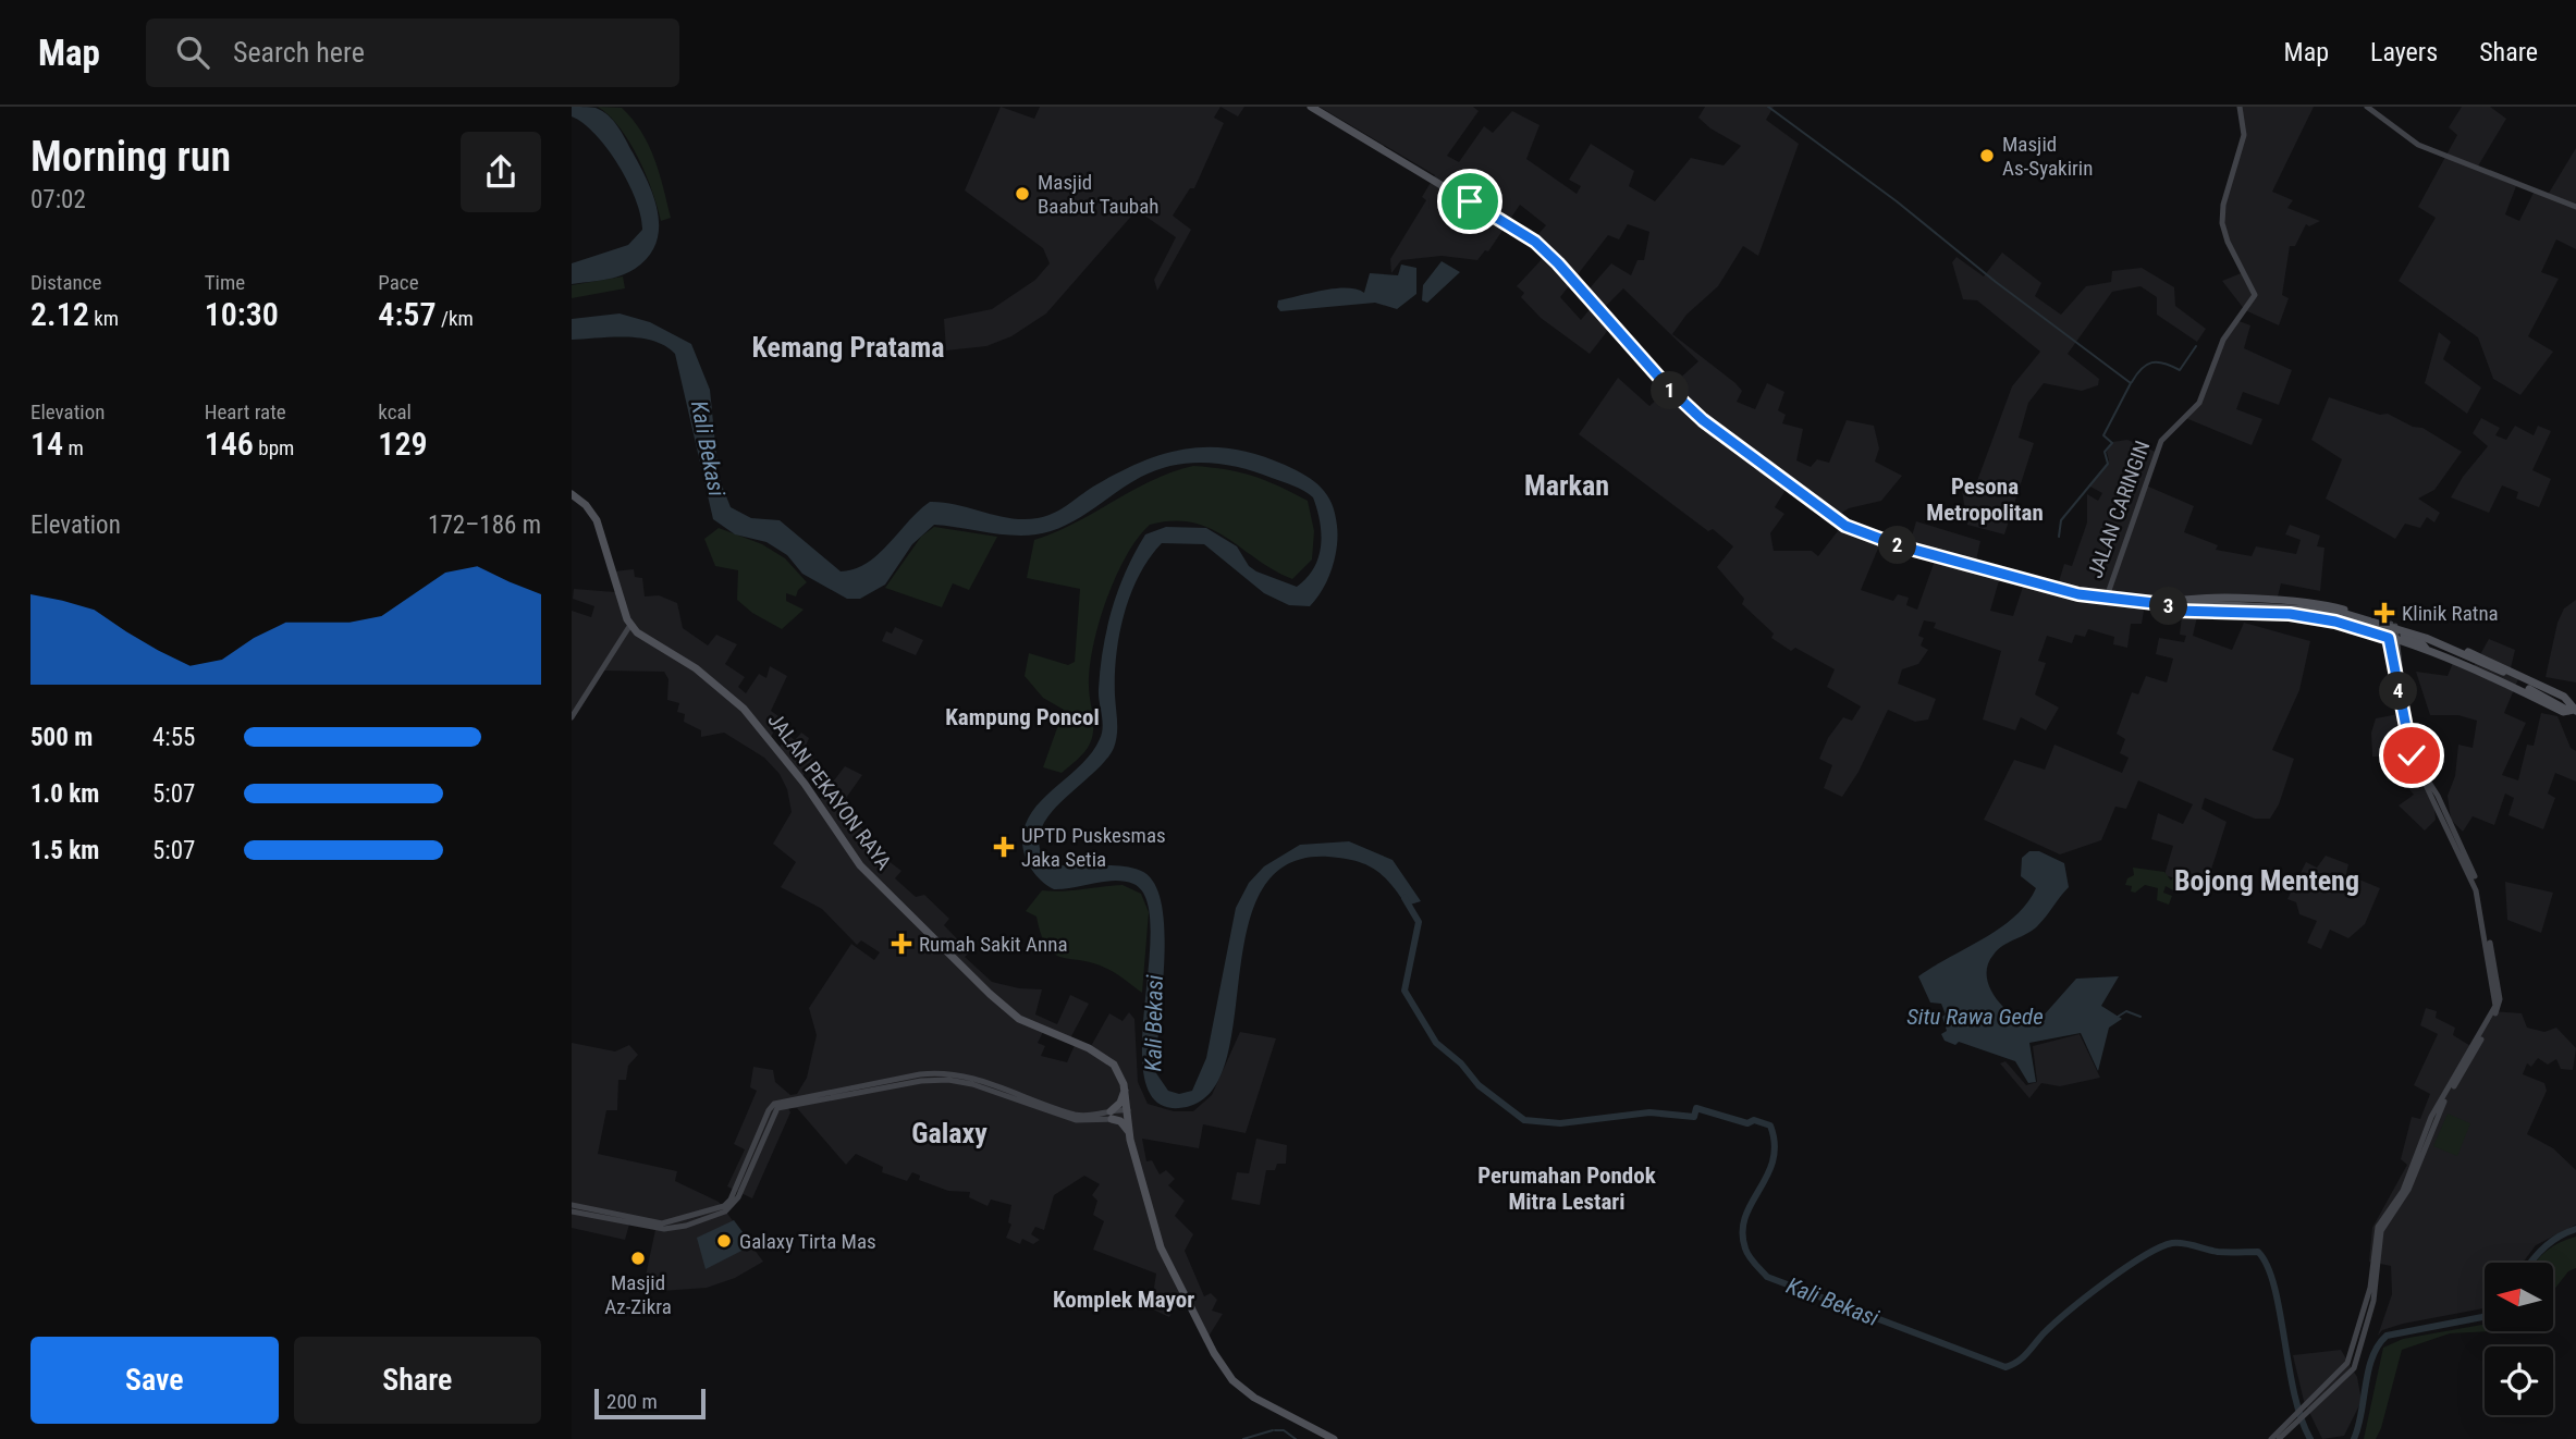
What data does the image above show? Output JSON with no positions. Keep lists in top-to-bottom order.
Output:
{
  "streets": {
    "main road": ["JALAN CARINGIN", "JALAN PEKAYON RAYA"]
  },
  "districts": [
    "Kemang Pratama",
    "Markan",
    "Pesona Metropolitan",
    "Kampung Poncol",
    "Bojong Menteng",
    "Galaxy",
    "Perumahan Pondok Mitra Lestari",
    "Komplek Mayor"
  ],
  "water": ["Kali Bekasi", "Situ Rawa Gede"],
  "places": {
    "other": [
      "Masjid As-Syakirin",
      "Masjid Baabut Taubah",
      "Galaxy Tirta Mas",
      "Masjid Az-Zikra"
    ],
    "health": ["Klinik Ratna", "UPTD Puskesmas Jaka Setia", "Rumah Sakit Anna"]
  },
  "scale_bar": "200 m",
  "north": "left",
  "page": {
    "header": "Map",
    "search": "Search here",
    "nav": ["Map", "Layers", "Share"],
    "heading": ["Morning run", "07:02"],
    "stats": [
      ["Distance", "2.12 km"],
      ["Time", "10:30"],
      ["Pace", "4:57 /km"],
      ["Elevation", "14 m"],
      ["Heart rate", "146 bpm"],
      ["kcal", "129"]
    ],
    "pins": [
      "1",
      "2",
      "3",
      "4"
    ],
    "chart": ["Elevation", "172–186 m"],
    "list": [
      {
        "name": "500 m",
        "note": "4:55"
      },
      {
        "name": "1.0 km",
        "note": "5:07"
      },
      {
        "name": "1.5 km",
        "note": "5:07"
      }
    ],
    "buttons": ["Save", "Share"],
    "scale": "200 m"
  }
}
